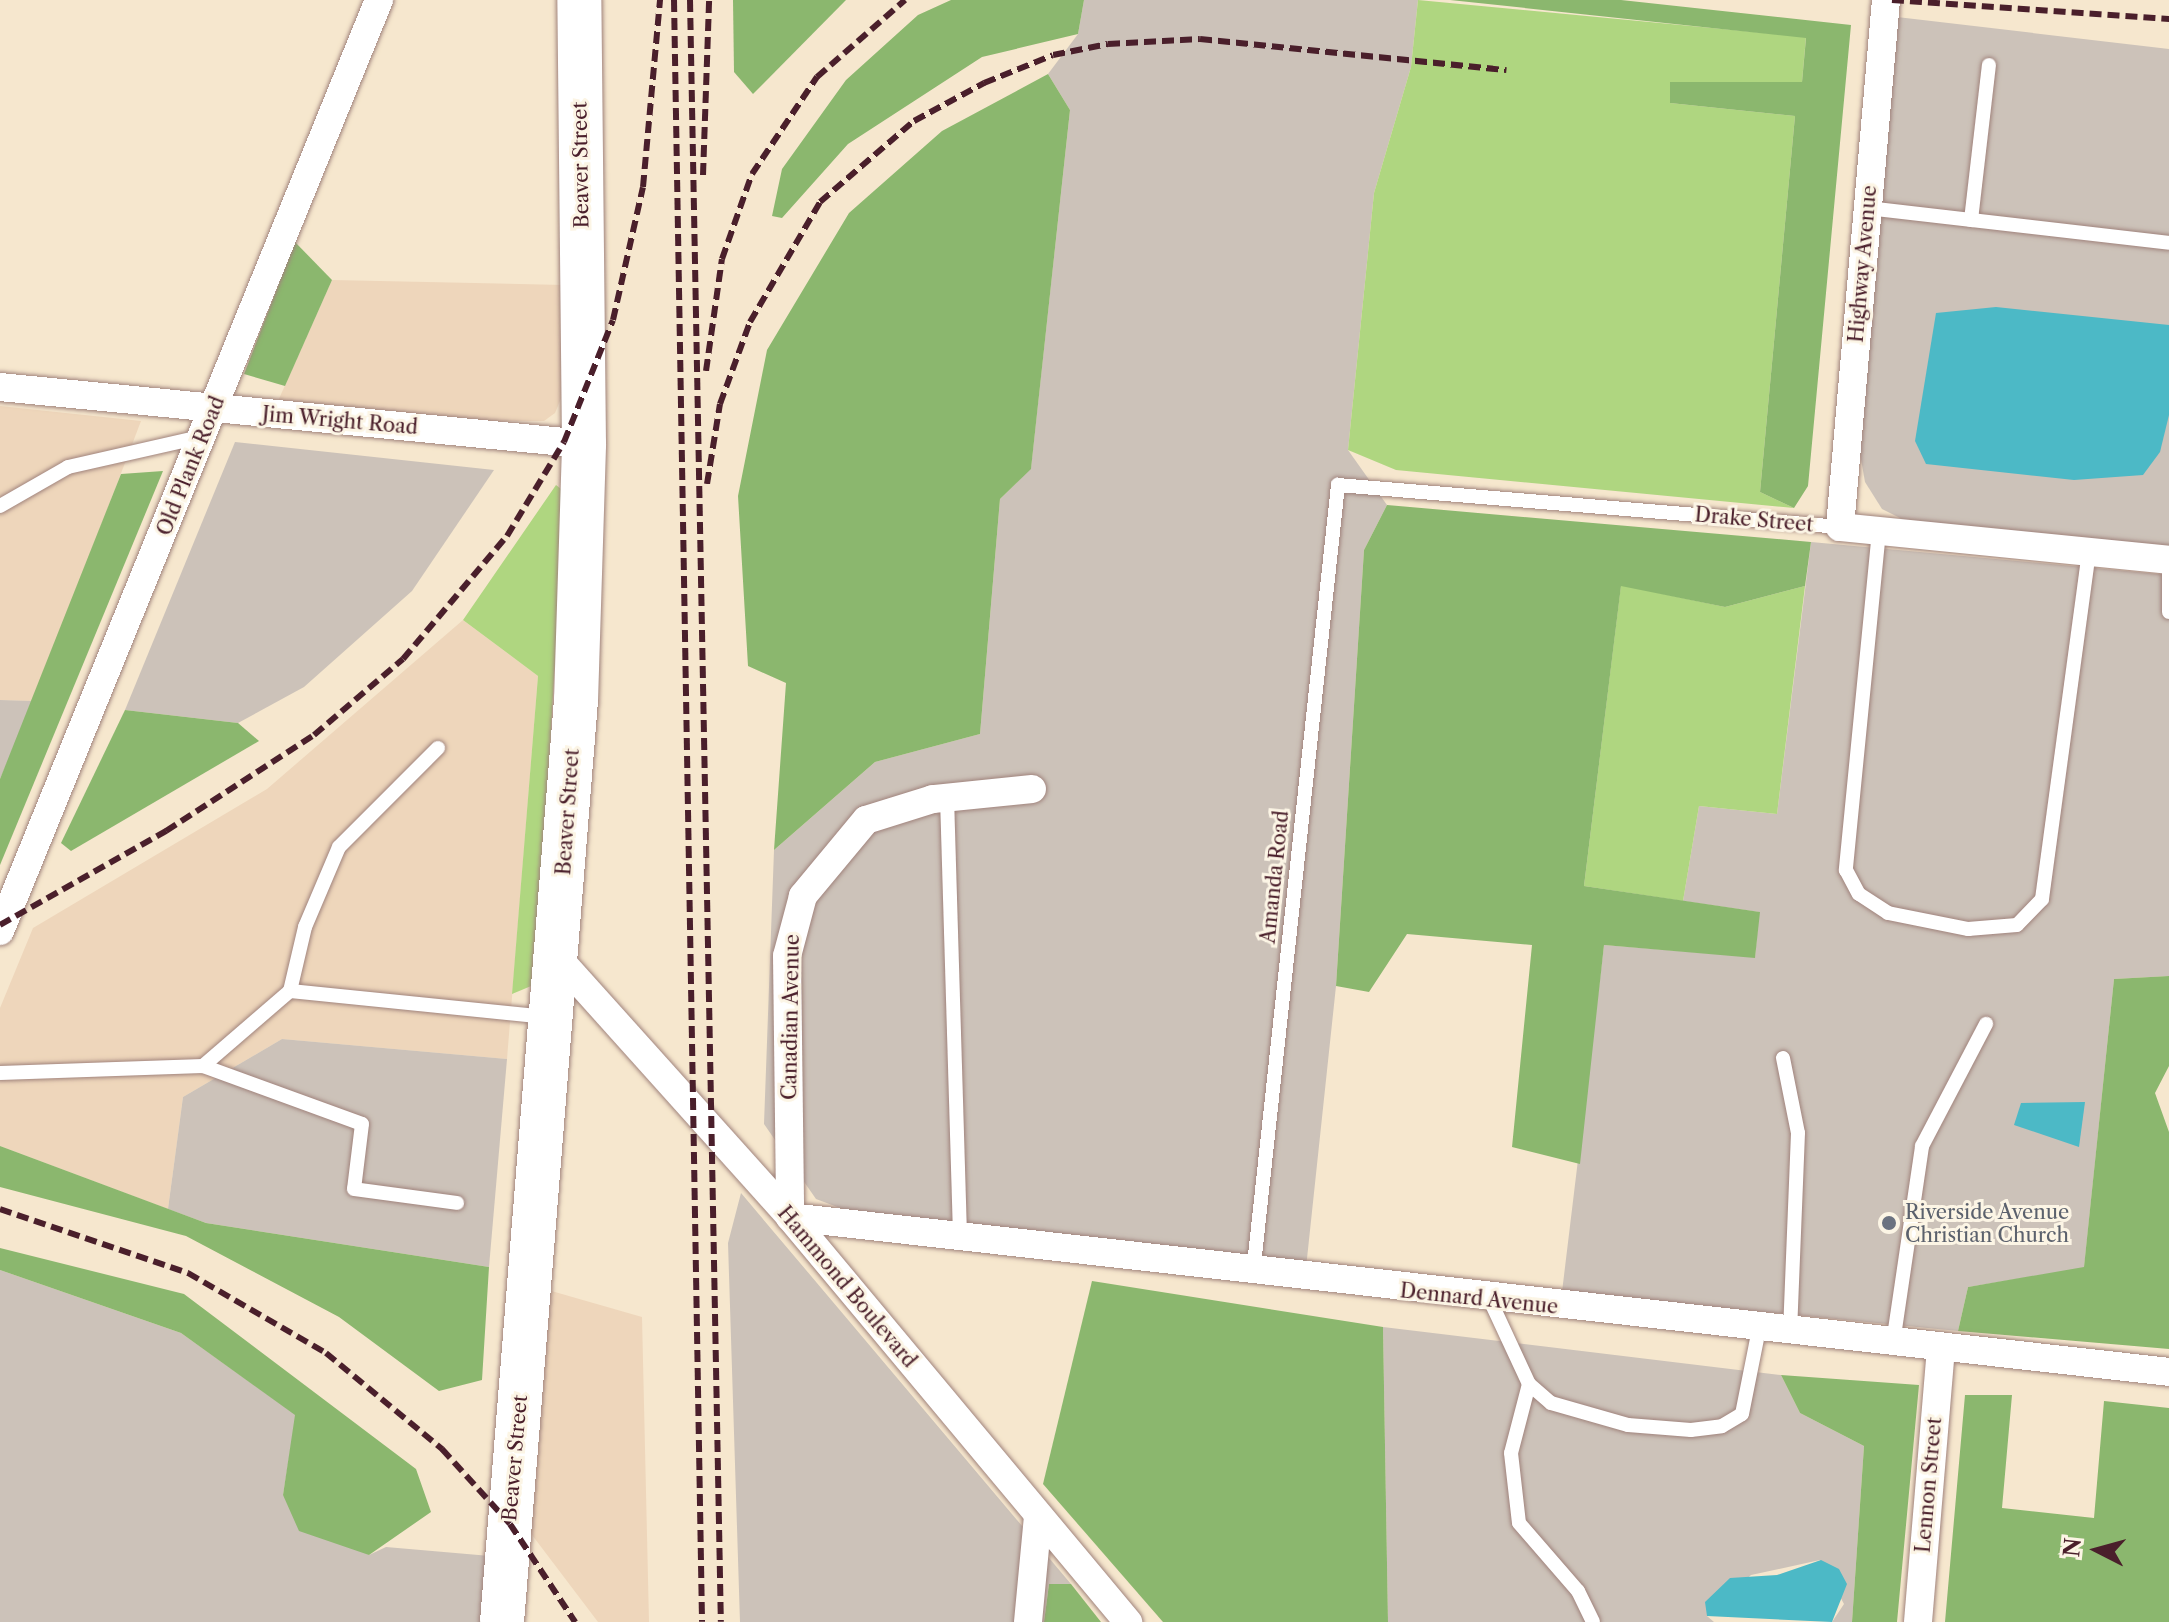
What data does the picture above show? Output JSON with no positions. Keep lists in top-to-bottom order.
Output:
{
  "streets": {
    "main road": ["Beaver Street"],
    "street": [
      "Highway Avenue",
      "Jim Wright Road",
      "Old Plank Road",
      "Drake Street",
      "Canadian Avenue",
      "Hammond Boulevard",
      "Dennard Avenue",
      "Lennon Street"
    ],
    "lane": ["Amanda Road"]
  },
  "crossings": [
    ["Beaver Street", "Jim Wright Road"],
    ["Beaver Street", "Hammond Boulevard"],
    ["Highway Avenue", "Drake Street"],
    ["Jim Wright Road", "Old Plank Road"],
    ["Drake Street", "Amanda Road"],
    ["Amanda Road", "Dennard Avenue"],
    ["Canadian Avenue", "Hammond Boulevard"],
    ["Canadian Avenue", "Dennard Avenue"],
    ["Hammond Boulevard", "Dennard Avenue"],
    ["Dennard Avenue", "Lennon Street"]
  ],
  "places": ["Riverside Avenue Christian Church"],
  "north": "left"
}
